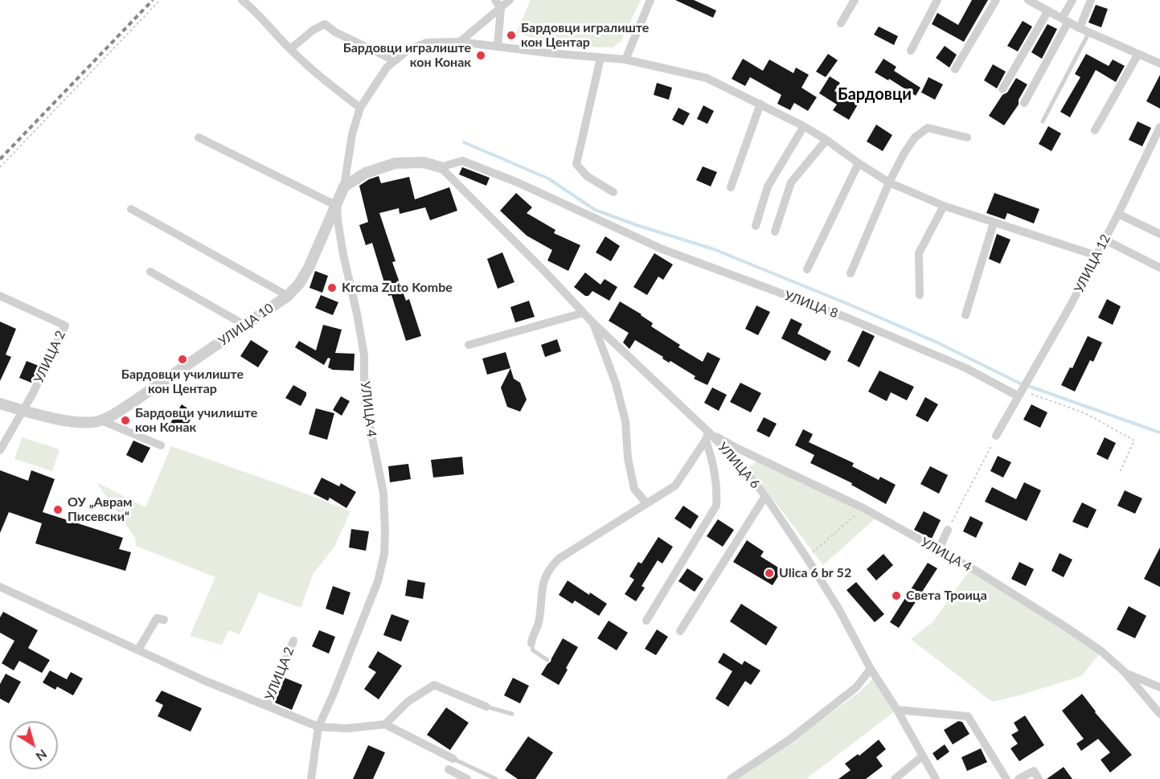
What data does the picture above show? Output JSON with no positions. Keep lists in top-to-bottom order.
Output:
{
  "streets": {
    "street": [
      "УЛИЦА 12",
      "УЛИЦА 8",
      "УЛИЦА 10",
      "УЛИЦА 2",
      "УЛИЦА 4",
      "УЛИЦА 6"
    ]
  },
  "crossings": [
    ["УЛИЦА 12", "УЛИЦА 8"],
    ["УЛИЦА 8", "УЛИЦА 6"],
    ["УЛИЦА 10", "УЛИЦА 2"],
    ["УЛИЦА 10", "УЛИЦА 4"],
    ["УЛИЦА 2", "УЛИЦА 4"],
    ["УЛИЦА 4", "УЛИЦА 6"]
  ],
  "districts": ["Бардовци"],
  "places": [
    "Бардовци игралиште кон Центар",
    "Бардовци игралиште кон Конак",
    "Krcma Zuto Kombe",
    "Бардовци училиште кон Центар",
    "Бардовци училиште кон Конак",
    "ОУ „Аврам Писевски“",
    "Ulica 6 br 52",
    "Света Троица"
  ],
  "north": "bottom right"
}
